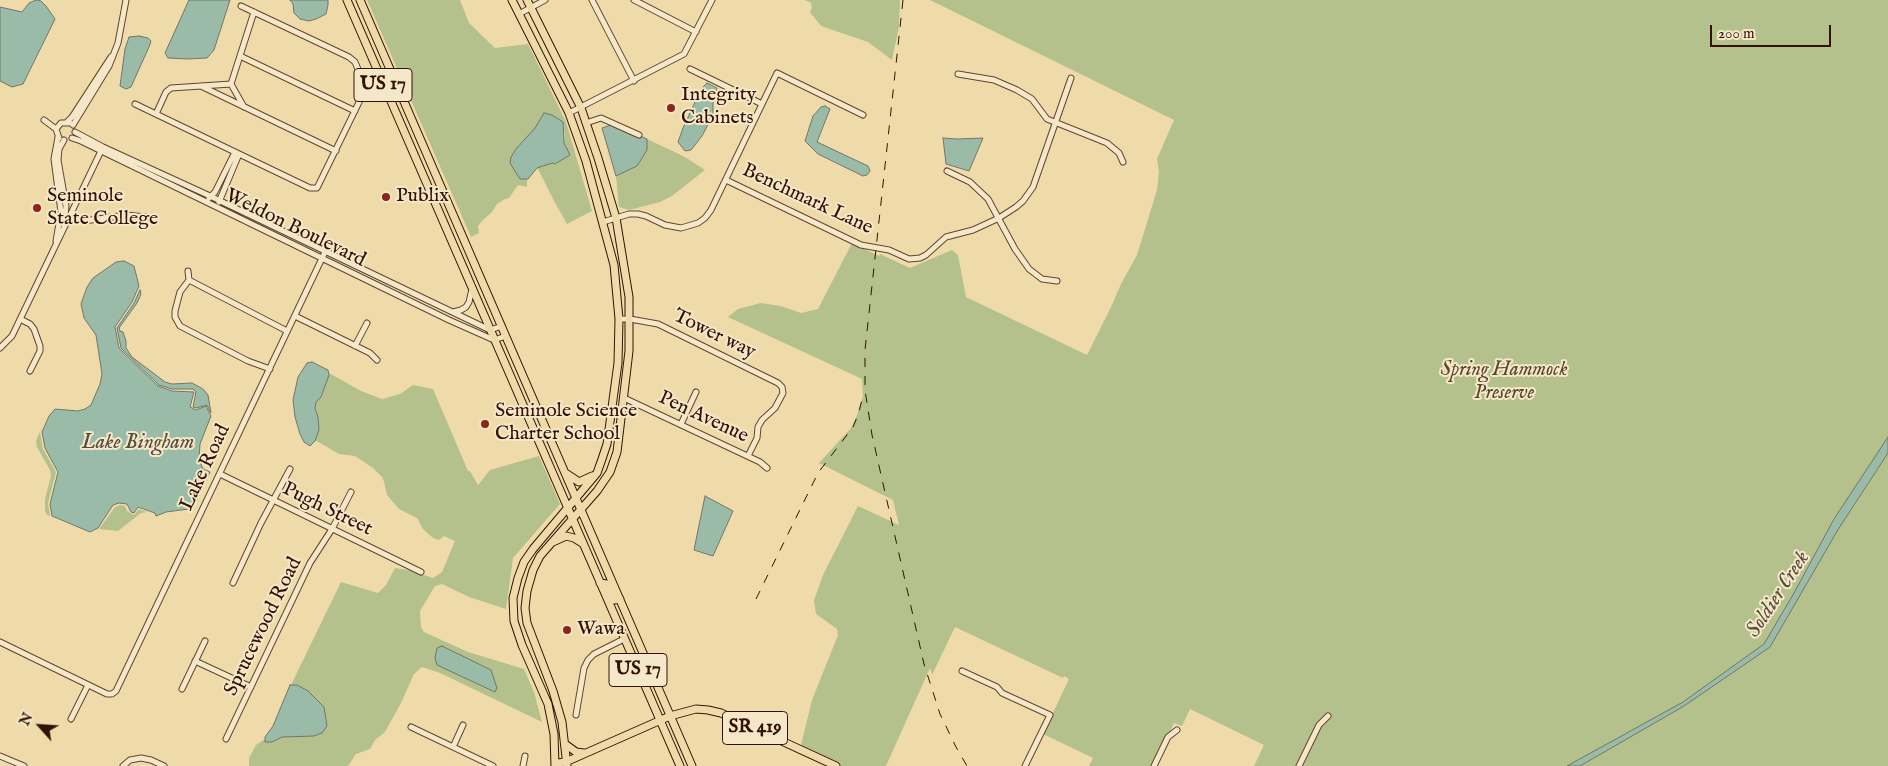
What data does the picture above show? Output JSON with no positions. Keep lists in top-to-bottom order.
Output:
{
  "streets": {
    "main road": ["US 17", "SR 419"],
    "street": [
      "Benchmark Lane",
      "Weldon Boulevard",
      "Tower way",
      "Pen Avenue",
      "Lake Road",
      "Pugh Street",
      "Sprucewood Road"
    ]
  },
  "crossings": [
    ["US 17", "Weldon Boulevard"],
    ["US 17", "SR 419"],
    ["Weldon Boulevard", "Lake Road"],
    ["Tower way", "Pen Avenue"],
    ["Lake Road", "Pugh Street"],
    ["Pugh Street", "Sprucewood Road"]
  ],
  "water": ["Lake Bingham", "Soldier Creek"],
  "parks": ["Spring Hammock Preserve"],
  "places": [
    "Integrity Cabinets",
    "Publix",
    "Seminole State College",
    "Seminole Science Charter School",
    "Wawa"
  ],
  "scale_bar": "200 m",
  "north": "top left"
}
